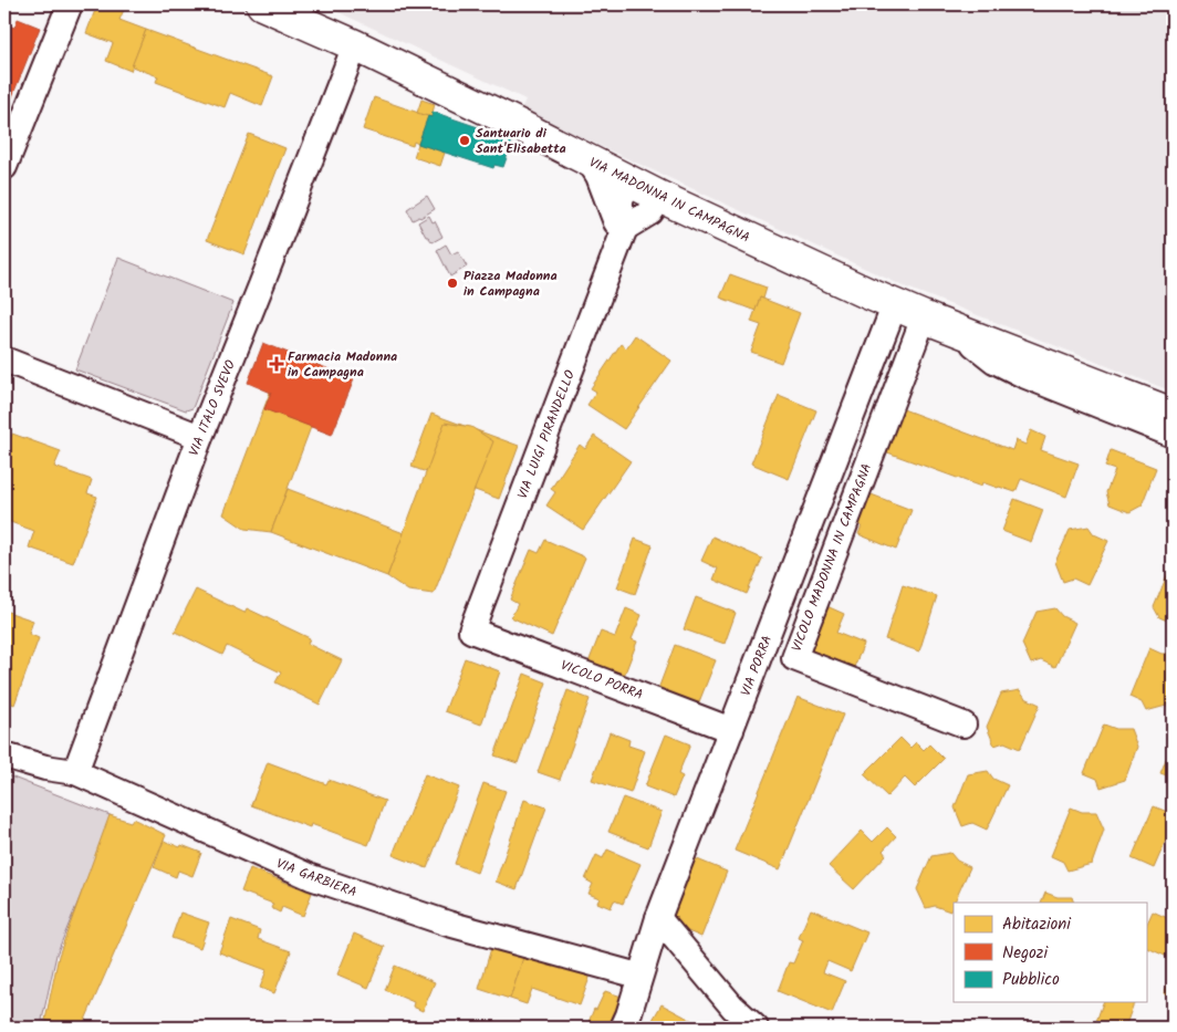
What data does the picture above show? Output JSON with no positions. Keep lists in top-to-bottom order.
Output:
{
  "streets": {
    "street": [
      "VIA MADONNA IN CAMPAGNA",
      "VIA ITALO SVEVO",
      "VIA LUIGI PIRANDELLO",
      "VICOLO MADONNA IN CAMPAGNA",
      "VIA PORRA",
      "VICOLO PORRA",
      "VIA GARBIERA"
    ]
  },
  "crossings": [
    ["VIA MADONNA IN CAMPAGNA", "VIA ITALO SVEVO"],
    ["VIA MADONNA IN CAMPAGNA", "VICOLO MADONNA IN CAMPAGNA"],
    ["VIA MADONNA IN CAMPAGNA", "VIA PORRA"],
    ["VIA ITALO SVEVO", "VIA GARBIERA"],
    ["VIA LUIGI PIRANDELLO", "VICOLO PORRA"],
    ["VIA PORRA", "VICOLO PORRA"],
    ["VIA PORRA", "VIA GARBIERA"]
  ],
  "places": {
    "other": ["Santuario di Sant'Elisabetta", "Piazza Madonna in Campagna"],
    "health": ["Farmacia Madonna in Campagna"]
  },
  "legend": ["Abitazioni", "Negozi", "Pubblico"]
}
